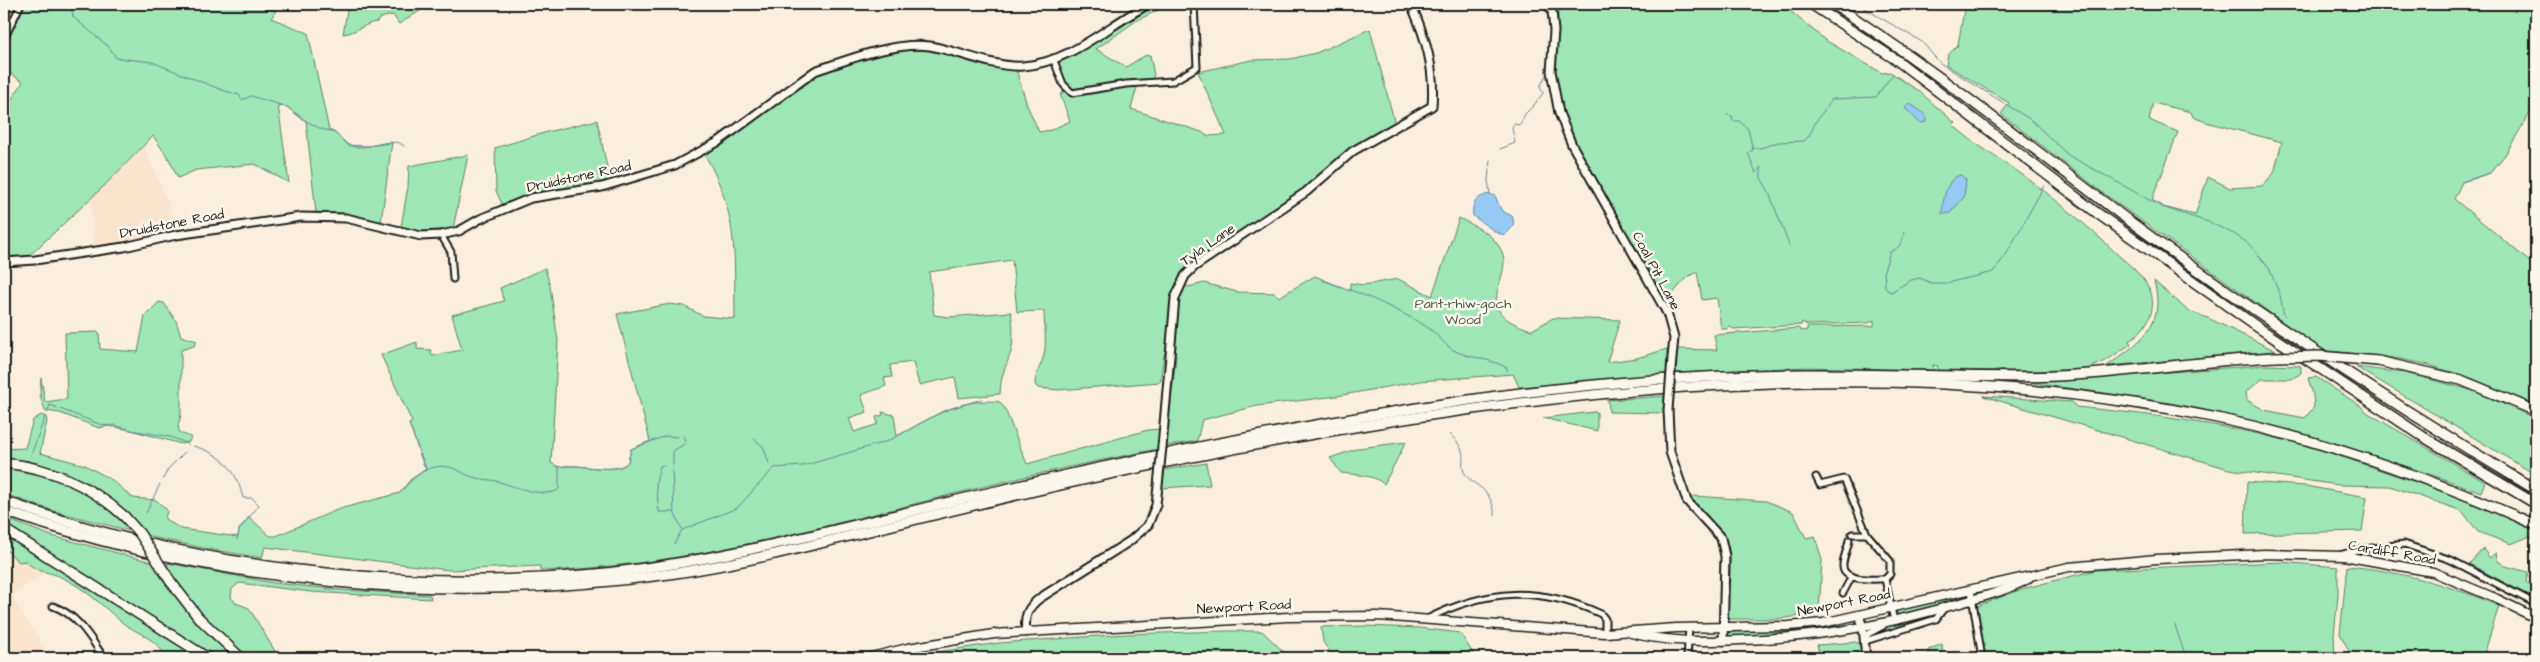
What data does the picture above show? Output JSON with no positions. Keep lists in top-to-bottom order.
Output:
{
  "streets": {
    "main road": ["Cardiff Road", "Newport Road"],
    "street": ["Druidstone Road", "Tyla Lane", "Coal Pit Lane"]
  },
  "crossings": [
    ["Tyla Lane", "Newport Road"],
    ["Coal Pit Lane", "Newport Road"],
    ["Cardiff Road", "Newport Road"]
  ],
  "parks": ["Pant-rhiw-goch Wood"]
}
